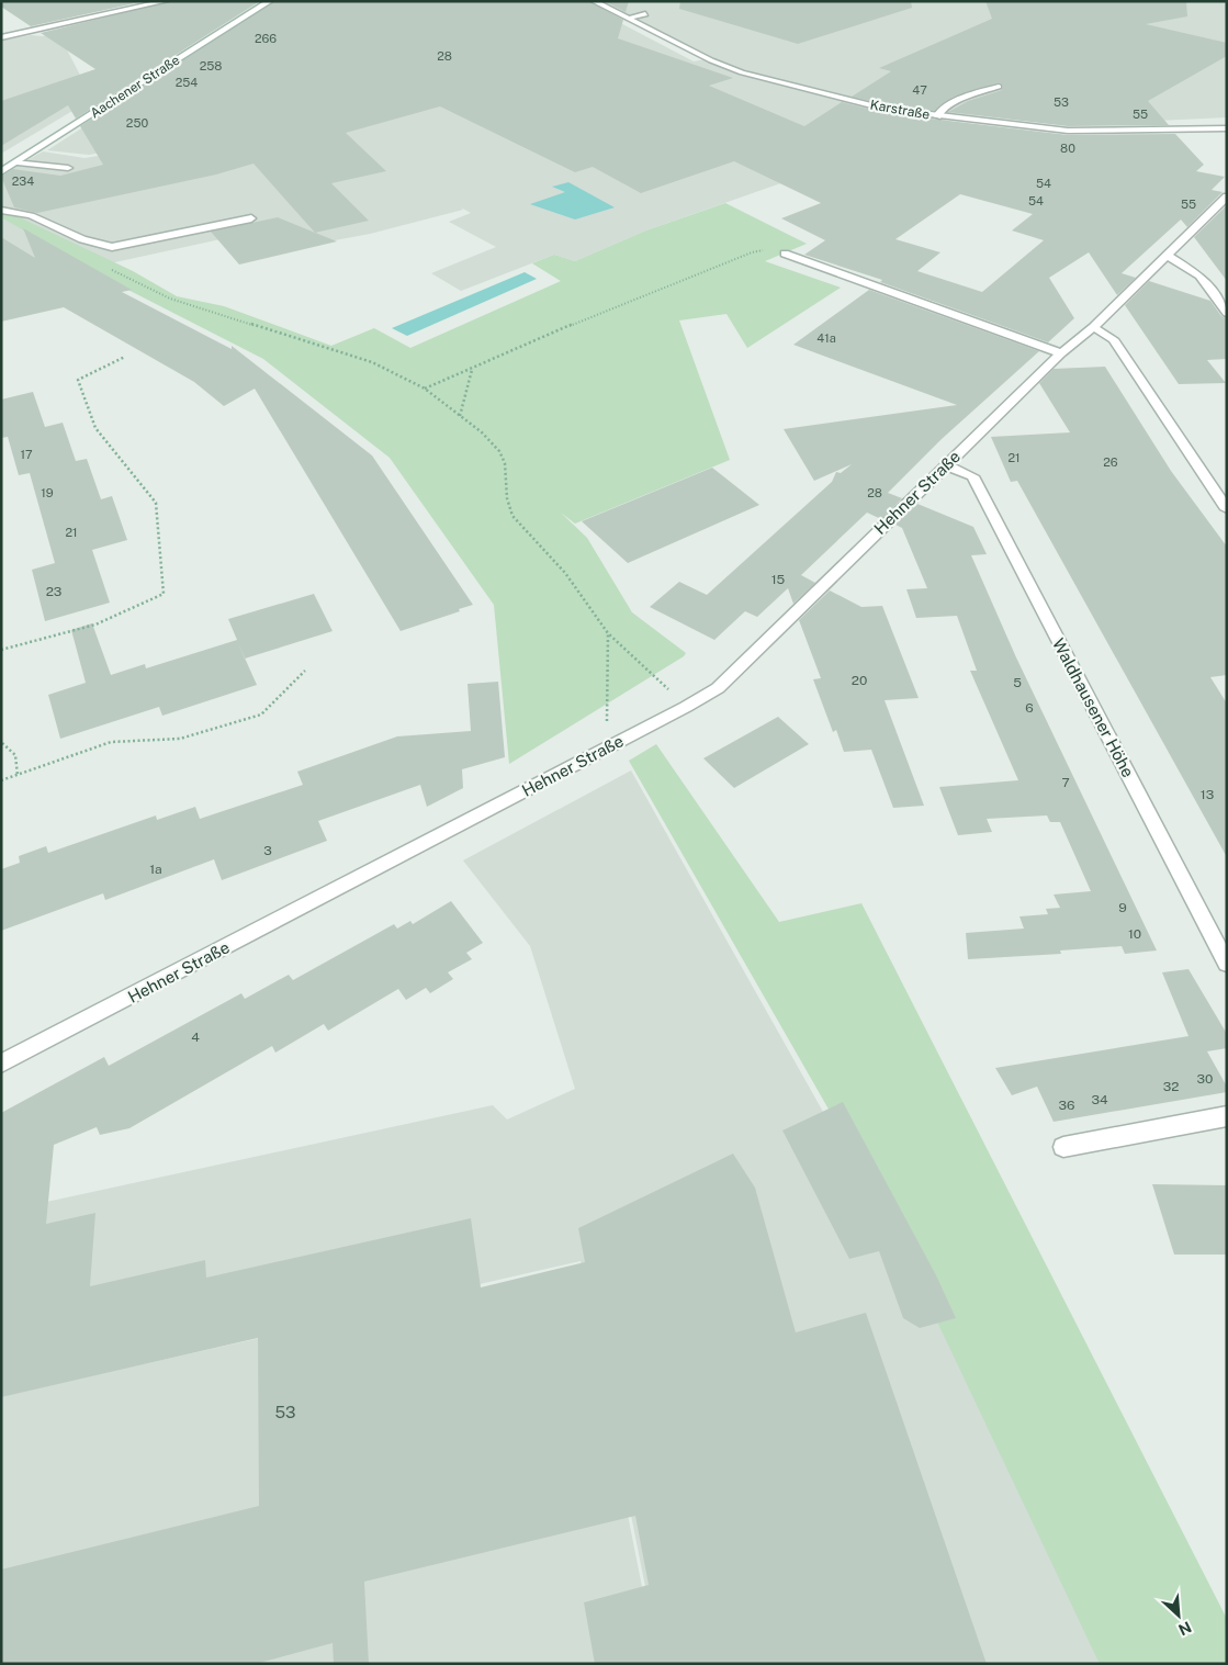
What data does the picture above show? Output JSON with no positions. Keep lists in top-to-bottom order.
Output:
{
  "streets": {
    "street": [
      "Aachener Straße",
      "Karstraße",
      "Hehner Straße",
      "Waldhausener Höhe"
    ]
  },
  "crossings": [
    ["Hehner Straße", "Waldhausener Höhe"]
  ],
  "house_numbers": [
    "266",
    "28",
    "258",
    "254",
    "47",
    "53",
    "55",
    "250",
    "80",
    "234",
    "54",
    "54",
    "55",
    "41a",
    "17",
    "21",
    "26",
    "19",
    "28",
    "21",
    "15",
    "23",
    "20",
    "5",
    "6",
    "7",
    "13",
    "3",
    "1a",
    "9",
    "10",
    "4",
    "30",
    "32",
    "34",
    "36",
    "53"
  ],
  "north": "bottom right"
}
